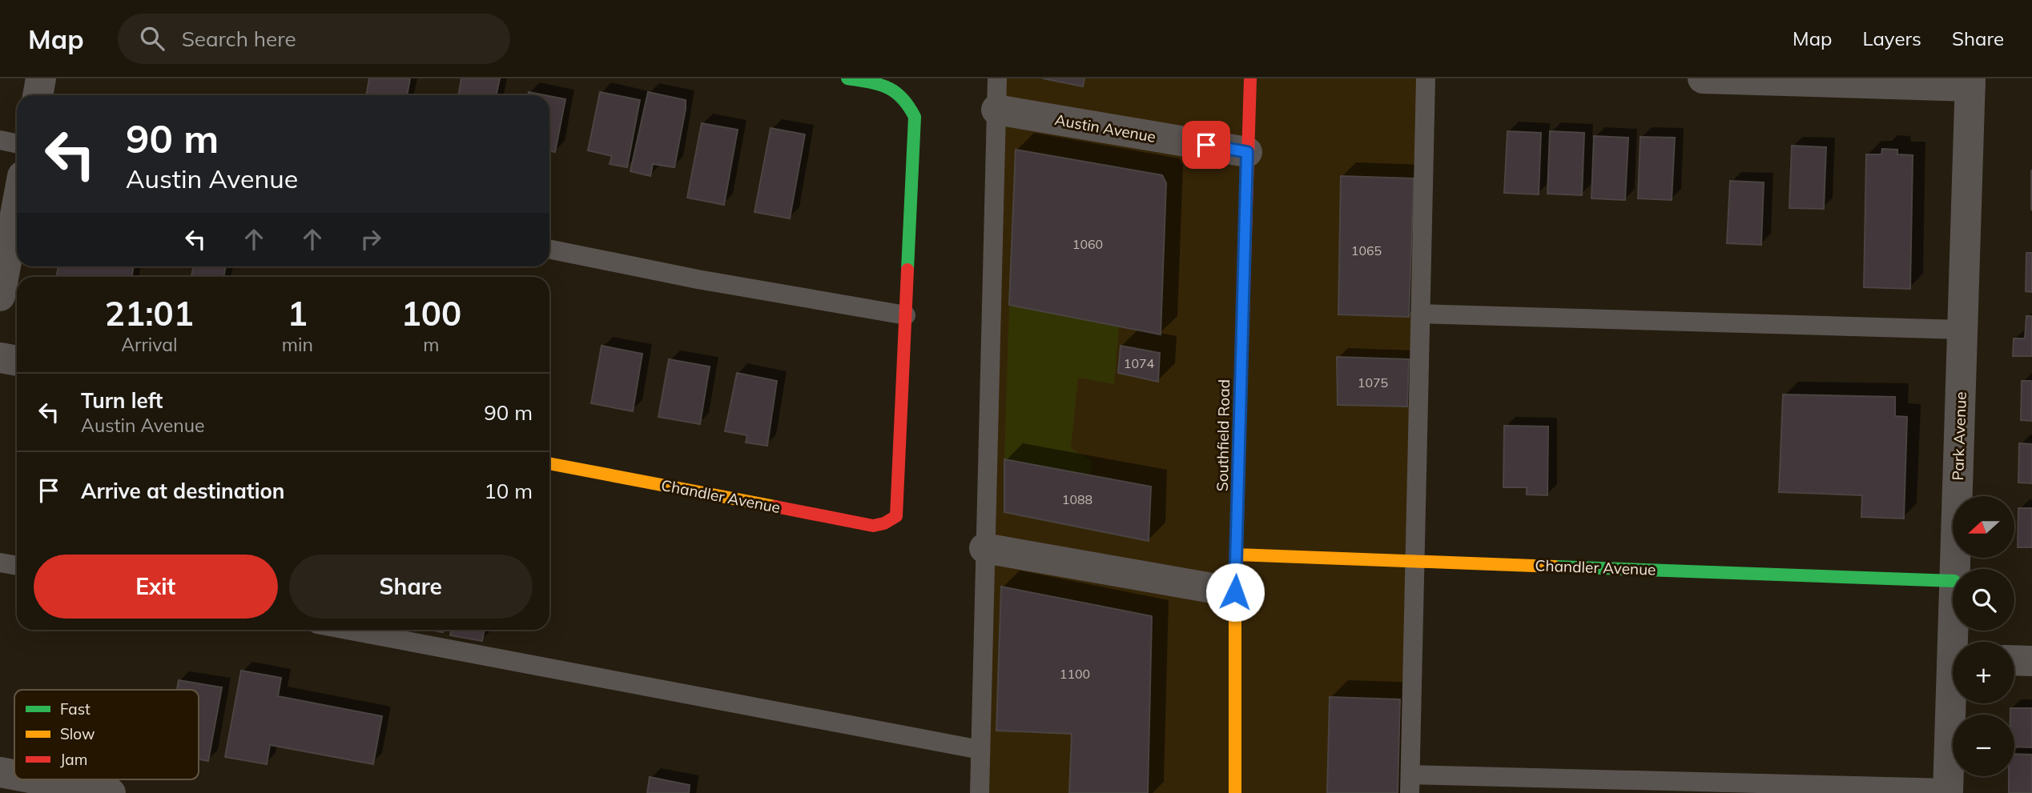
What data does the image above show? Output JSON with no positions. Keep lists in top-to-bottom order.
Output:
{
  "streets": {
    "street": [
      "Austin Avenue",
      "Southfield Road",
      "Park Avenue",
      "Chandler Avenue"
    ]
  },
  "crossings": [
    ["Austin Avenue", "Southfield Road"],
    ["Southfield Road", "Chandler Avenue"]
  ],
  "house_numbers": [
    "1060",
    "1065",
    "1074",
    "1075",
    "1088",
    "1100"
  ],
  "legend": ["Fast", "Slow", "Jam"],
  "north": "left",
  "page": {
    "header": "Map",
    "search": "Search here",
    "nav": ["Map", "Layers", "Share"],
    "turn": ["90 m", "Austin Avenue"],
    "eta": [
      "21:01",
      "Arrival",
      "1",
      "min",
      "100",
      "m"
    ],
    "list": [
      {
        "name": "Turn left",
        "note": "Austin Avenue",
        "value": "90 m"
      },
      {
        "name": "Arrive at destination",
        "value": "10 m"
      }
    ],
    "map_buttons": ["+", "−"],
    "buttons": ["Exit", "Share"]
  }
}
